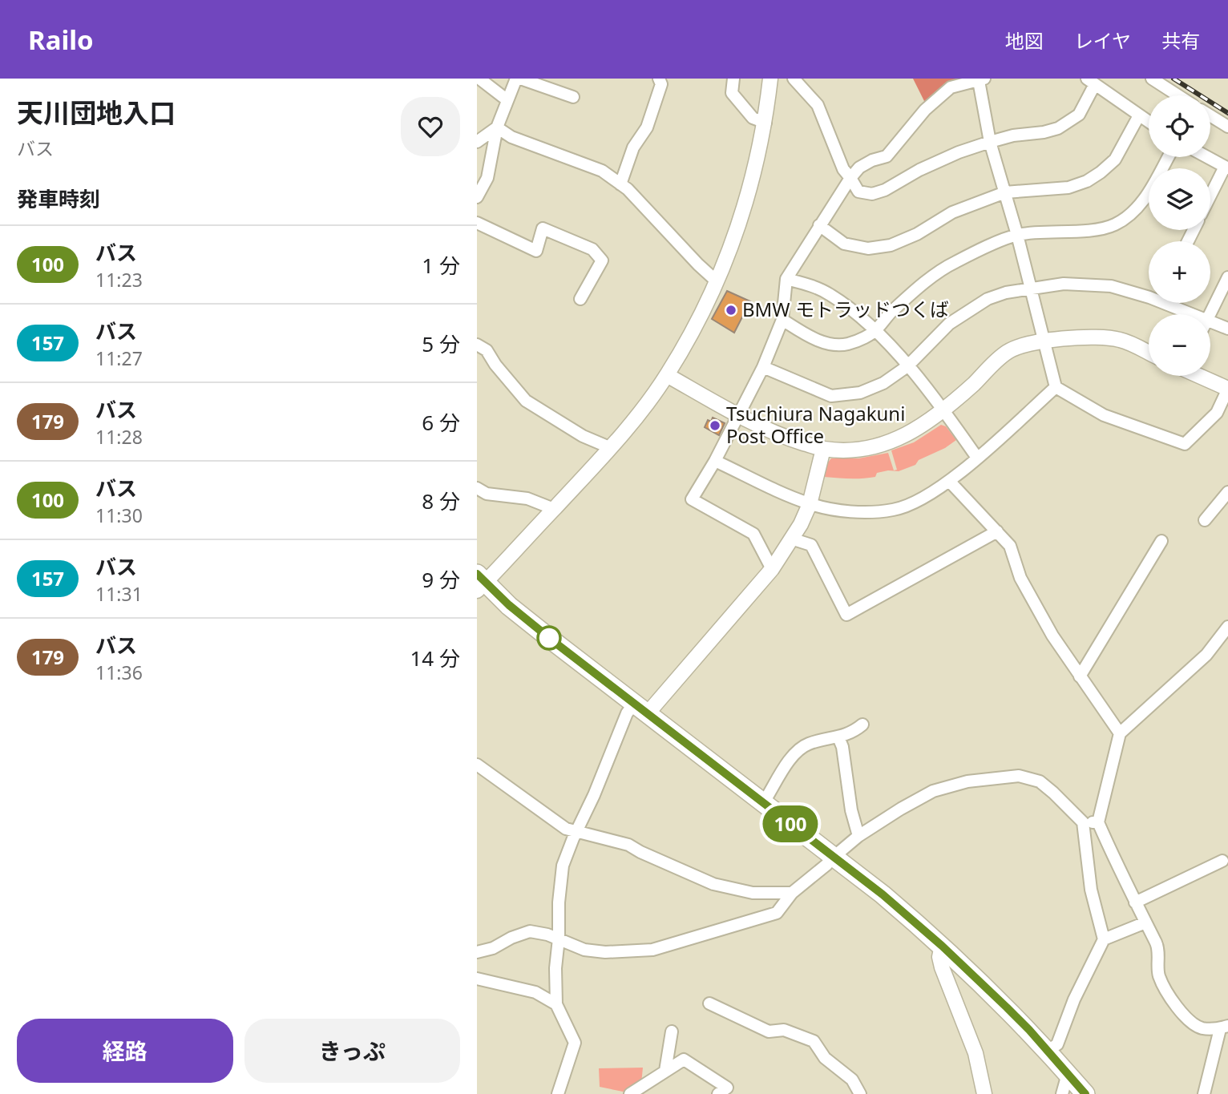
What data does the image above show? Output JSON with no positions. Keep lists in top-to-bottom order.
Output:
{
  "places": ["BMW モトラッドつくば", "Tsuchiura Nagakuni Post Office"],
  "lines": ["bus line 100"],
  "page": {
    "header": "Railo",
    "nav": ["地図", "レイヤ", "共有"],
    "heading": [
      ["天川団地入口", "バス"],
      "発車時刻"
    ],
    "on_map": "100",
    "map_buttons": ["+", "−"],
    "list": [
      {
        "mark": "100",
        "name": "バス",
        "note": "11:23",
        "value": "1 分"
      },
      {
        "mark": "157",
        "name": "バス",
        "note": "11:27",
        "value": "5 分"
      },
      {
        "mark": "179",
        "name": "バス",
        "note": "11:28",
        "value": "6 分"
      },
      {
        "mark": "100",
        "name": "バス",
        "note": "11:30",
        "value": "8 分"
      },
      {
        "mark": "157",
        "name": "バス",
        "note": "11:31",
        "value": "9 分"
      },
      {
        "mark": "179",
        "name": "バス",
        "note": "11:36",
        "value": "14 分"
      }
    ],
    "buttons": ["経路", "きっぷ"]
  }
}
